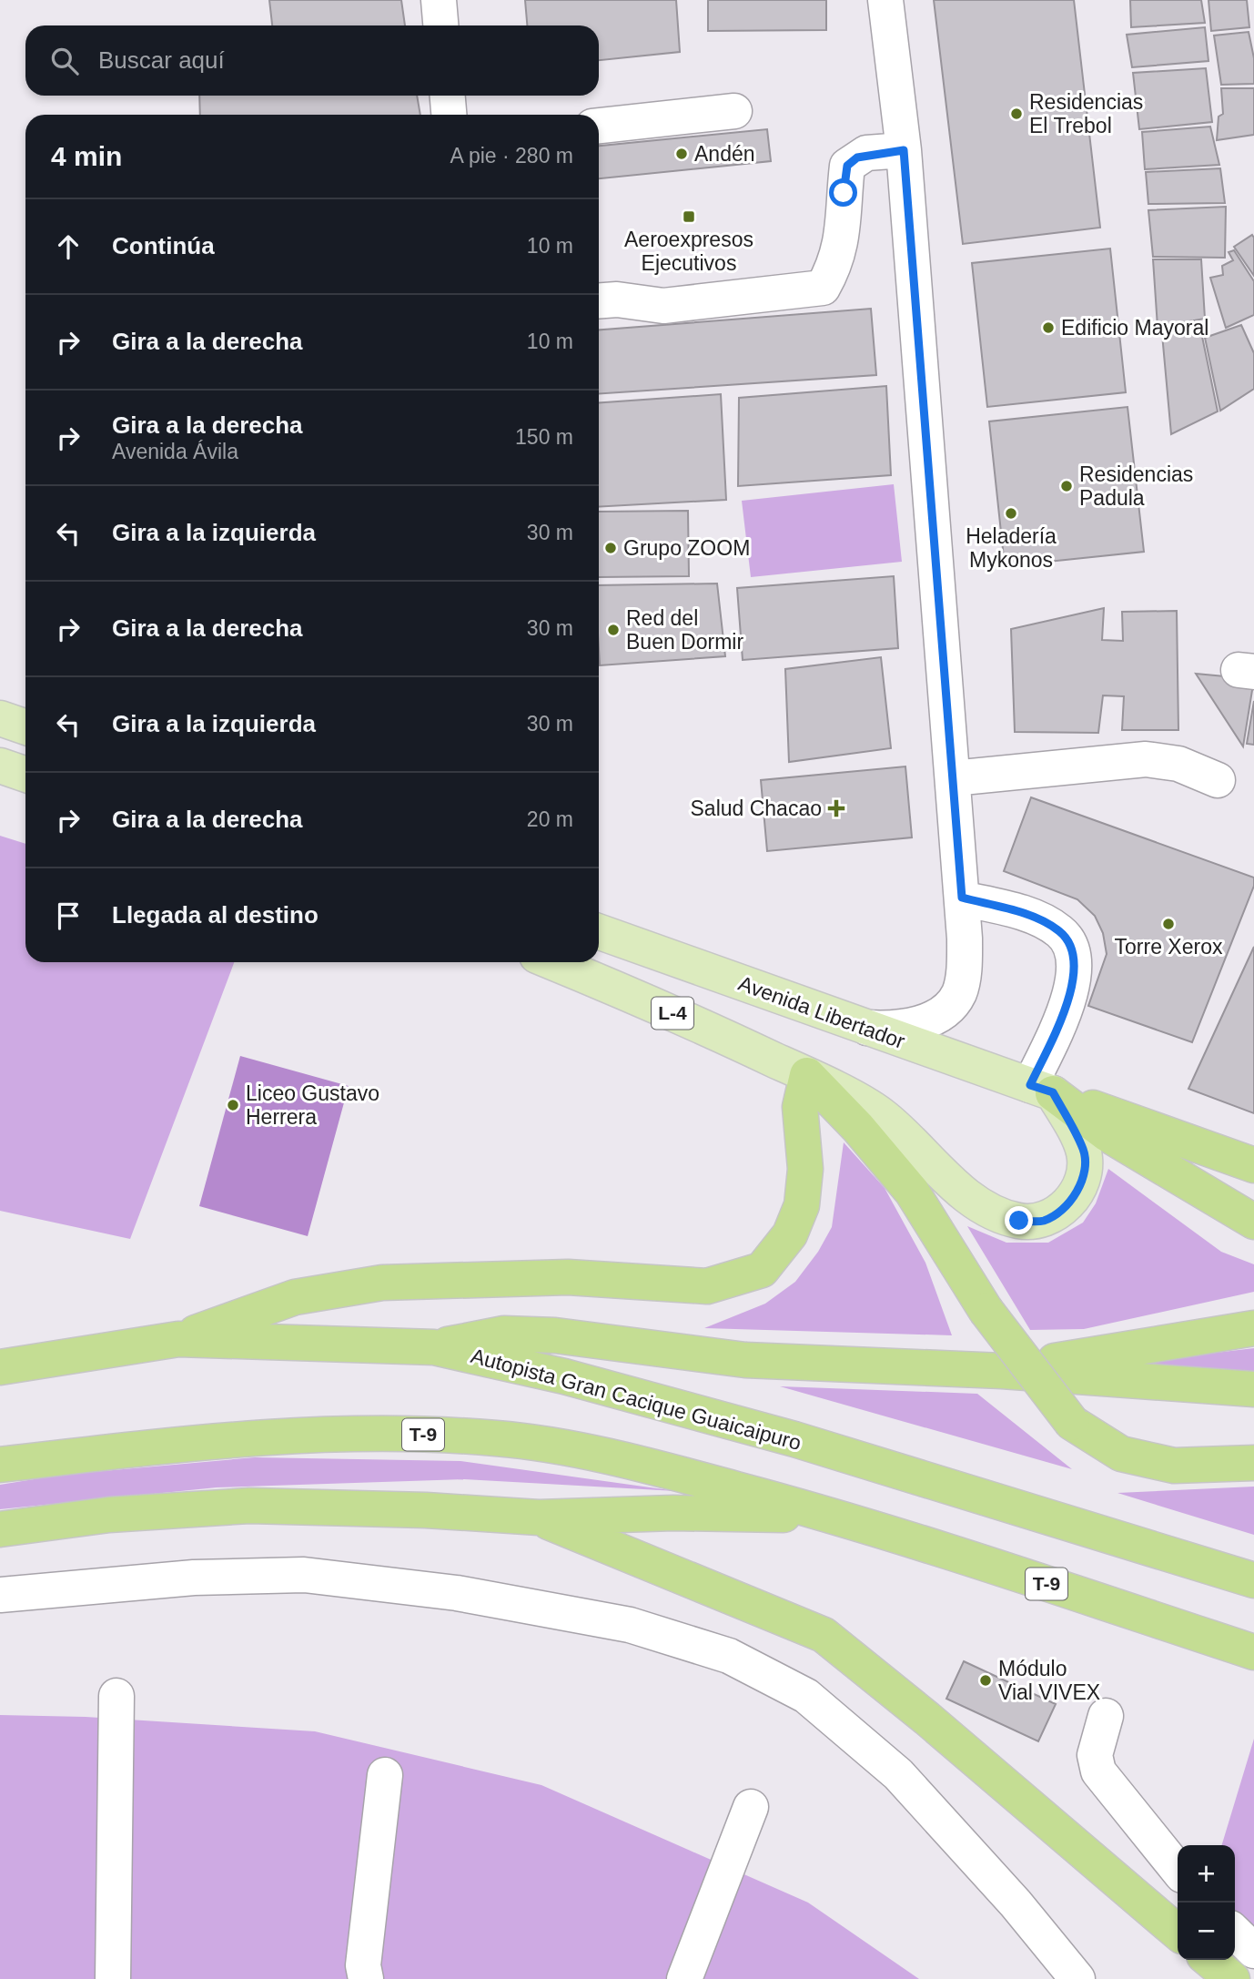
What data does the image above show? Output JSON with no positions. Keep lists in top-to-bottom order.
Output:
{
  "streets": {
    "highway": ["Autopista Gran Cacique Guaicaipuro", "T-9"],
    "main road": ["Avenida Libertador", "L-4"]
  },
  "places": {
    "other": [
      "Residencias El Trebol",
      "Andén",
      "Edificio Mayoral",
      "Residencias Padula",
      "Heladería Mykonos",
      "Grupo ZOOM",
      "Red del Buen Dormir",
      "Torre Xerox",
      "Liceo Gustavo Herrera",
      "Módulo Vial VIVEX"
    ],
    "transit": ["Aeroexpresos Ejecutivos"],
    "health": ["Salud Chacao"]
  },
  "page": {
    "search": "Buscar aquí",
    "heading": ["4 min", "A pie · 280 m"],
    "list": [
      ["Continúa", "10 m"],
      ["Gira a la derecha", "10 m"],
      ["Gira a la derecha", "Avenida Ávila", "150 m"],
      ["Gira a la izquierda", "30 m"],
      ["Gira a la derecha", "30 m"],
      ["Gira a la izquierda", "30 m"],
      ["Gira a la derecha", "20 m"],
      "Llegada al destino"
    ],
    "map_buttons": ["+", "−"]
  }
}
